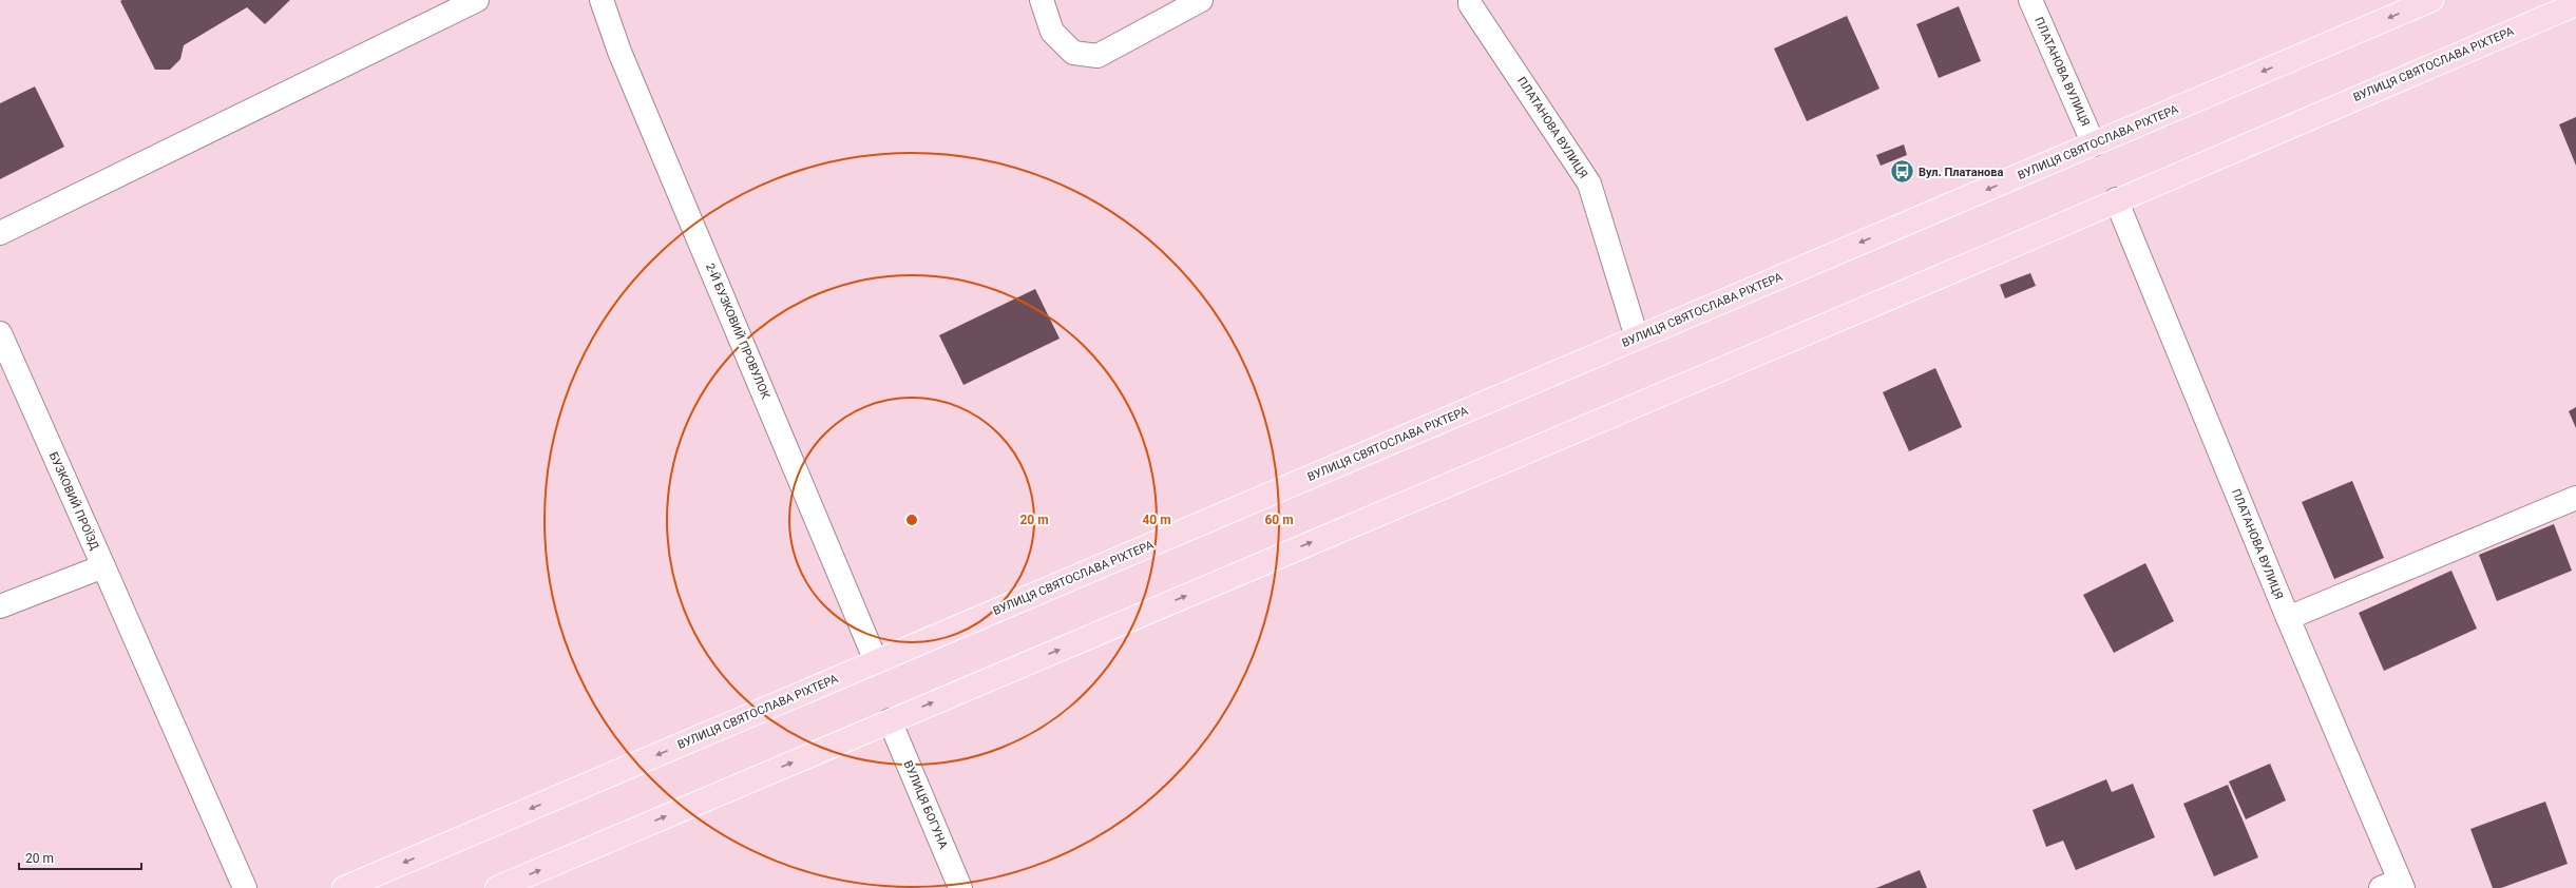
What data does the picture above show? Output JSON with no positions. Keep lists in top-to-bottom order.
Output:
{
  "streets": {
    "main road": ["ВУЛИЦЯ СВЯТОСЛАВА РІХТЕРА"],
    "street": [
      "ПЛАТАНОВА ВУЛИЦЯ",
      "2-Й БУЗКОВИЙ ПРОВУЛОК",
      "БУЗКОВИЙ ПРОЇЗД",
      "ВУЛИЦЯ БОГУНА"
    ]
  },
  "crossings": [
    ["ВУЛИЦЯ СВЯТОСЛАВА РІХТЕРА", "ПЛАТАНОВА ВУЛИЦЯ"],
    ["ВУЛИЦЯ СВЯТОСЛАВА РІХТЕРА", "2-Й БУЗКОВИЙ ПРОВУЛОК"],
    ["ВУЛИЦЯ СВЯТОСЛАВА РІХТЕРА", "ВУЛИЦЯ БОГУНА"]
  ],
  "places": {
    "bus stop": ["Вул. Платанова"]
  },
  "scale_bar": "20 m",
  "rings": ["20 m", "40 m", "60 m"]
}
